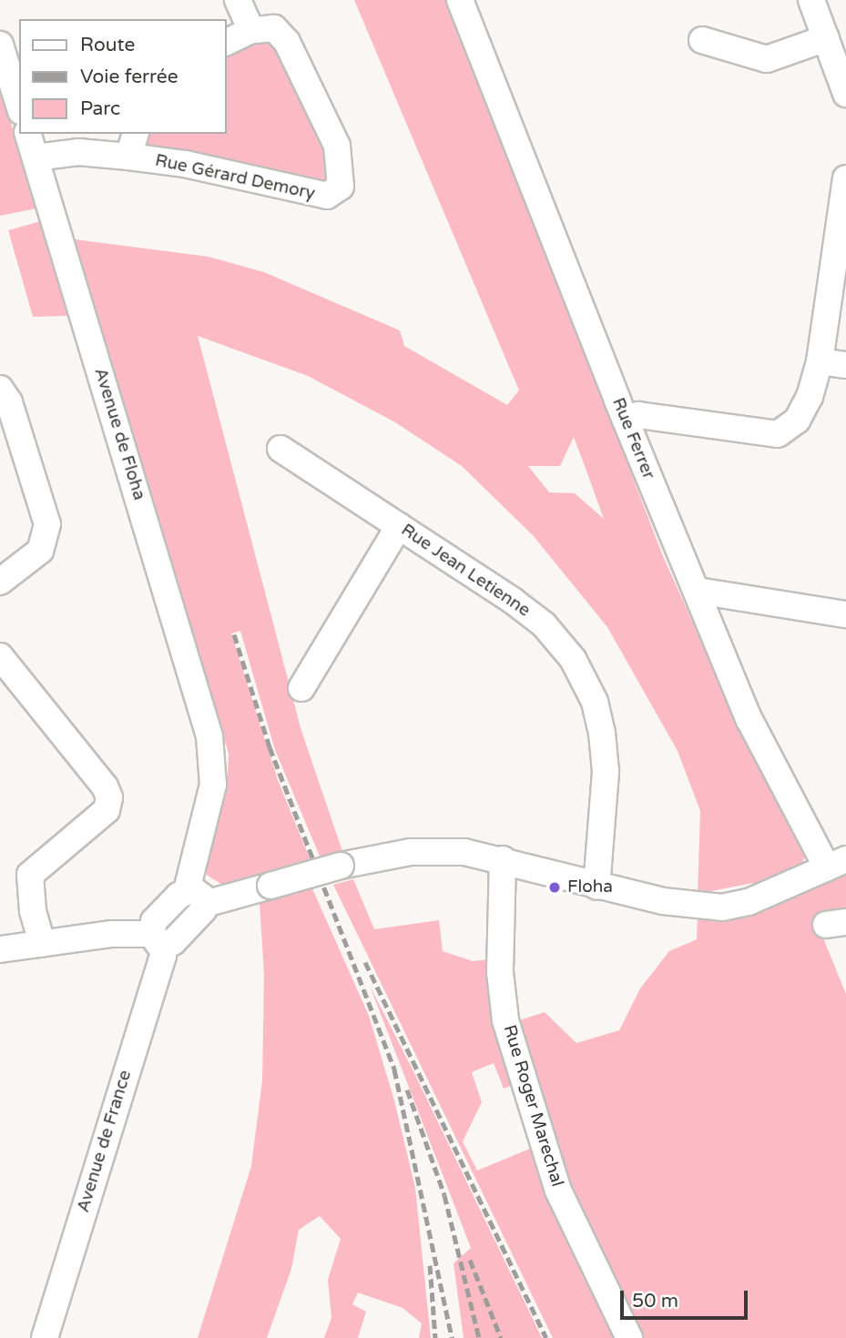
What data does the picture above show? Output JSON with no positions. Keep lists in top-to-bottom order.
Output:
{
  "streets": {
    "street": [
      "Rue Gérard Demory",
      "Avenue de Floha",
      "Rue Ferrer",
      "Rue Jean Letienne",
      "Rue Roger Marechal",
      "Avenue de France"
    ]
  },
  "crossings": [
    ["Rue Gérard Demory", "Avenue de Floha"],
    ["Avenue de Floha", "Avenue de France"]
  ],
  "places": ["Floha"],
  "legend": ["Route", "Voie ferrée", "Parc"],
  "scale_bar": "50 m"
}
